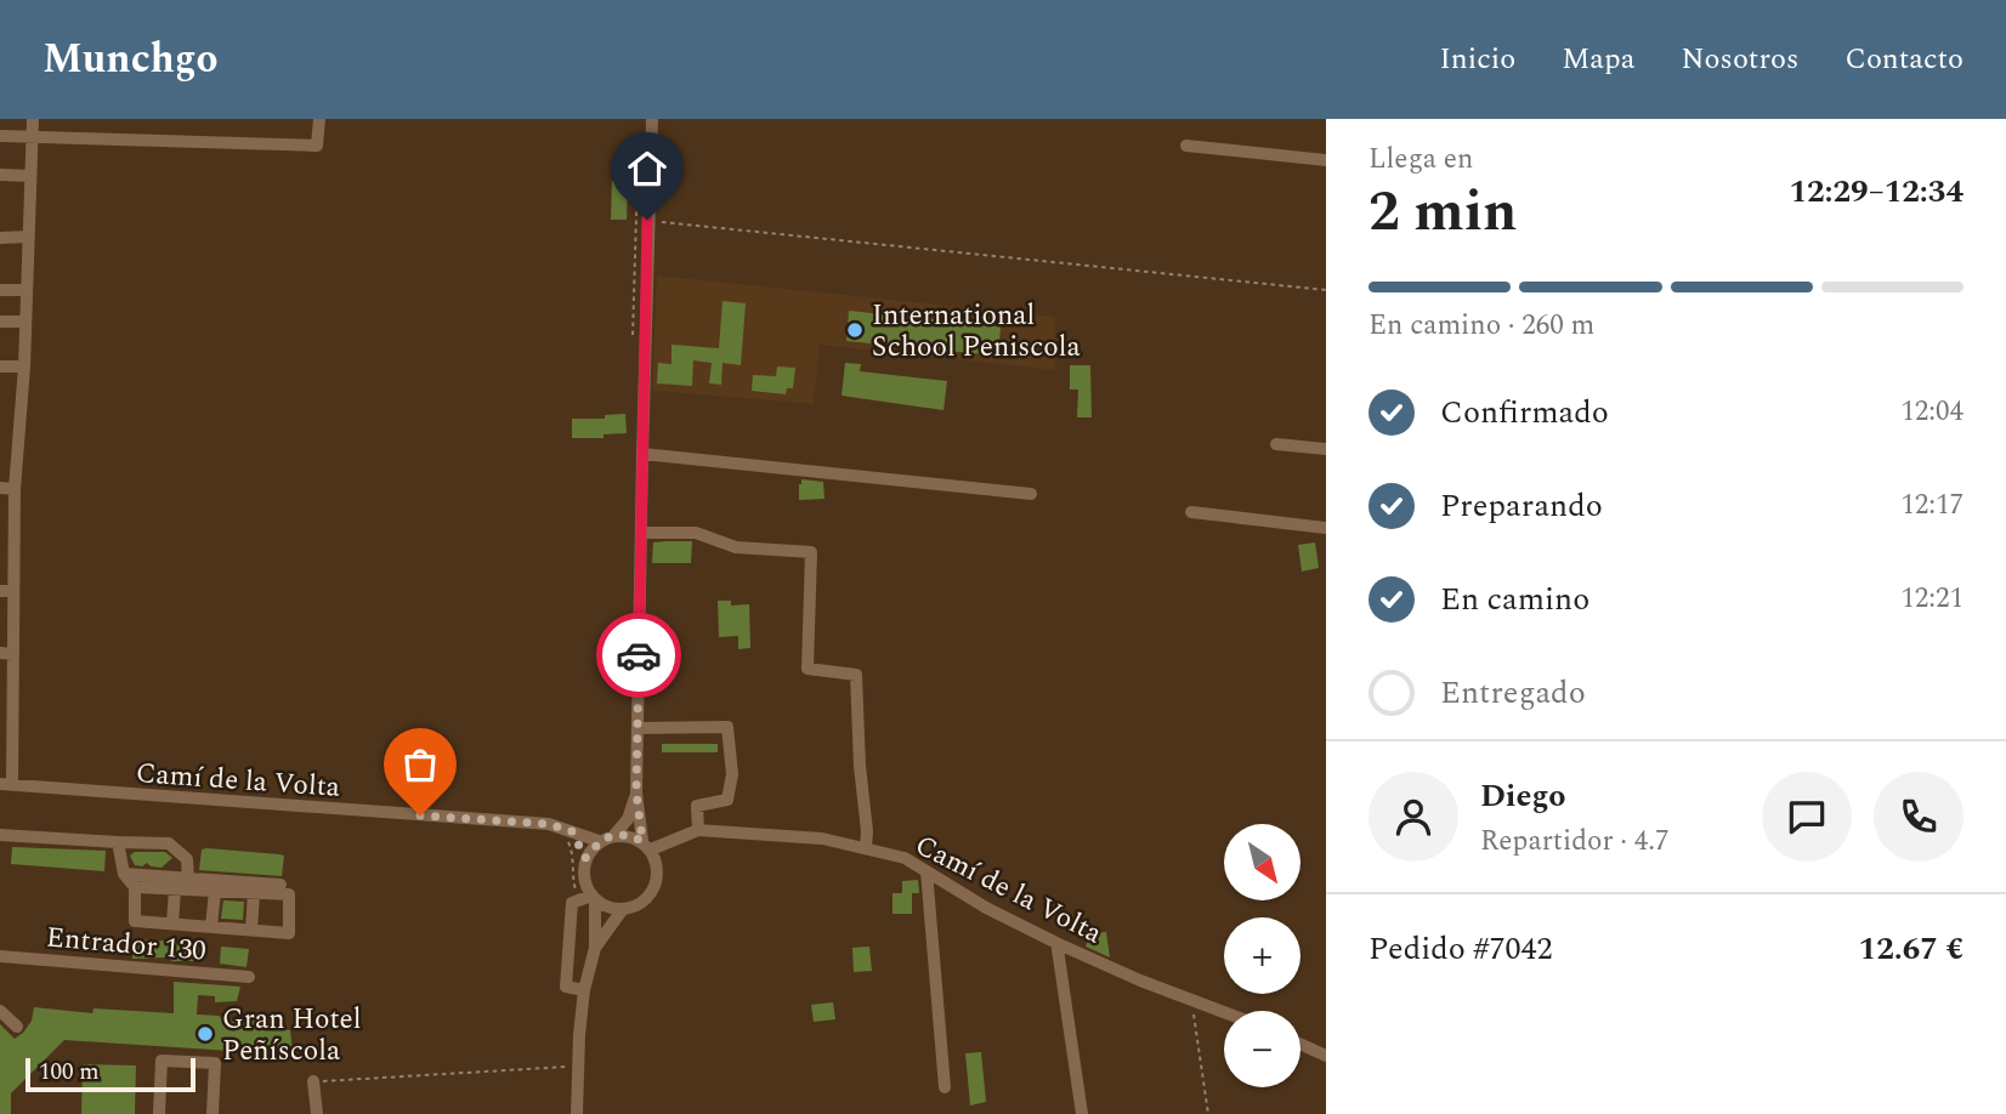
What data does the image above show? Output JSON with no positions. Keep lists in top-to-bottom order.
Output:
{
  "streets": {
    "street": ["Camí de la Volta", "Entrador 130"]
  },
  "places": ["International School Peniscola", "Gran Hotel Peñíscola"],
  "scale_bar": "100 m",
  "north": "bottom right",
  "page": {
    "header": "Munchgo",
    "nav": [
      "Inicio",
      "Mapa",
      "Nosotros",
      "Contacto"
    ],
    "heading": ["2 min", "Llega en", "12:29–12:34"],
    "panel": [
      "Diego",
      "Repartidor · 4.7",
      "Pedido #7042",
      "12.67 €"
    ],
    "bar": "En camino · 260 m",
    "list": [
      ["Confirmado", "12:04"],
      ["Preparando", "12:17"],
      ["En camino", "12:21"],
      "Entregado"
    ],
    "map_buttons": ["+", "−"],
    "scale": "100 m"
  }
}
